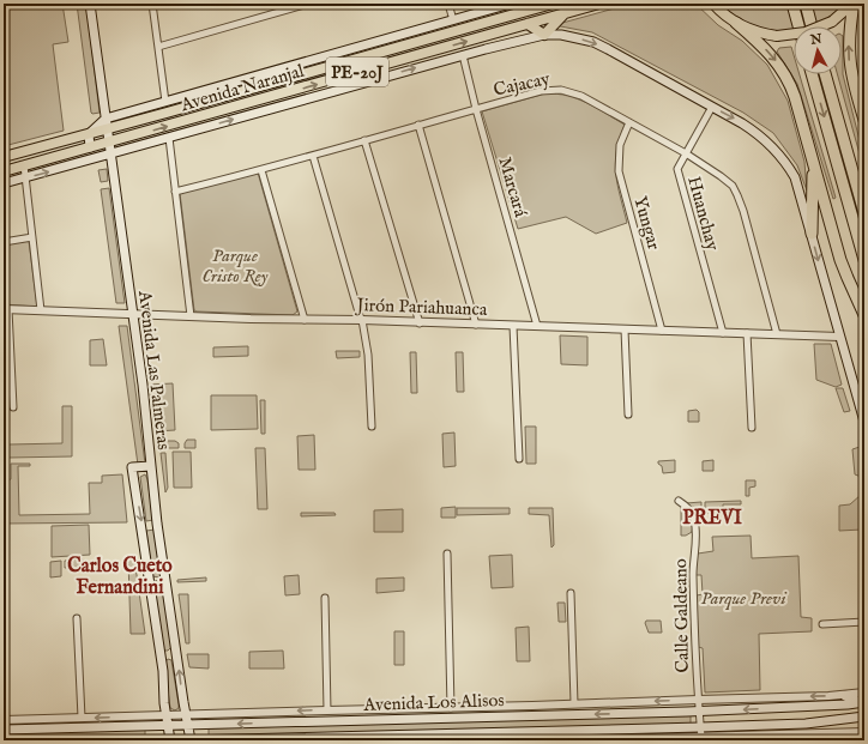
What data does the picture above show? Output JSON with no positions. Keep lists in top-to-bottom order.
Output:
{
  "streets": {
    "highway": ["PE-20J", "Avenida Naranjal"],
    "main road": ["Avenida Las Palmeras", "Avenida Los Alisos"],
    "street": [
      "Cajacay",
      "Marcará",
      "Huanchay",
      "Yungar",
      "Jirón Pariahuanca",
      "Calle Galdeano"
    ]
  },
  "crossings": [
    ["Cajacay", "Marcará"],
    ["Cajacay", "Huanchay"],
    ["Cajacay", "Yungar"],
    ["Cajacay", "Jirón Pariahuanca"],
    ["Avenida Naranjal", "Marcará"],
    ["Avenida Naranjal", "Avenida Las Palmeras"],
    ["Marcará", "Jirón Pariahuanca"],
    ["Huanchay", "Jirón Pariahuanca"],
    ["Yungar", "Jirón Pariahuanca"],
    ["Jirón Pariahuanca", "Avenida Las Palmeras"],
    ["Avenida Las Palmeras", "Avenida Los Alisos"],
    ["Calle Galdeano", "Avenida Los Alisos"]
  ],
  "districts": ["PREVI", "Carlos Cueto Fernandini"],
  "parks": ["Parque Cristo Rey", "Parque Previ"],
  "north": "top"
}
